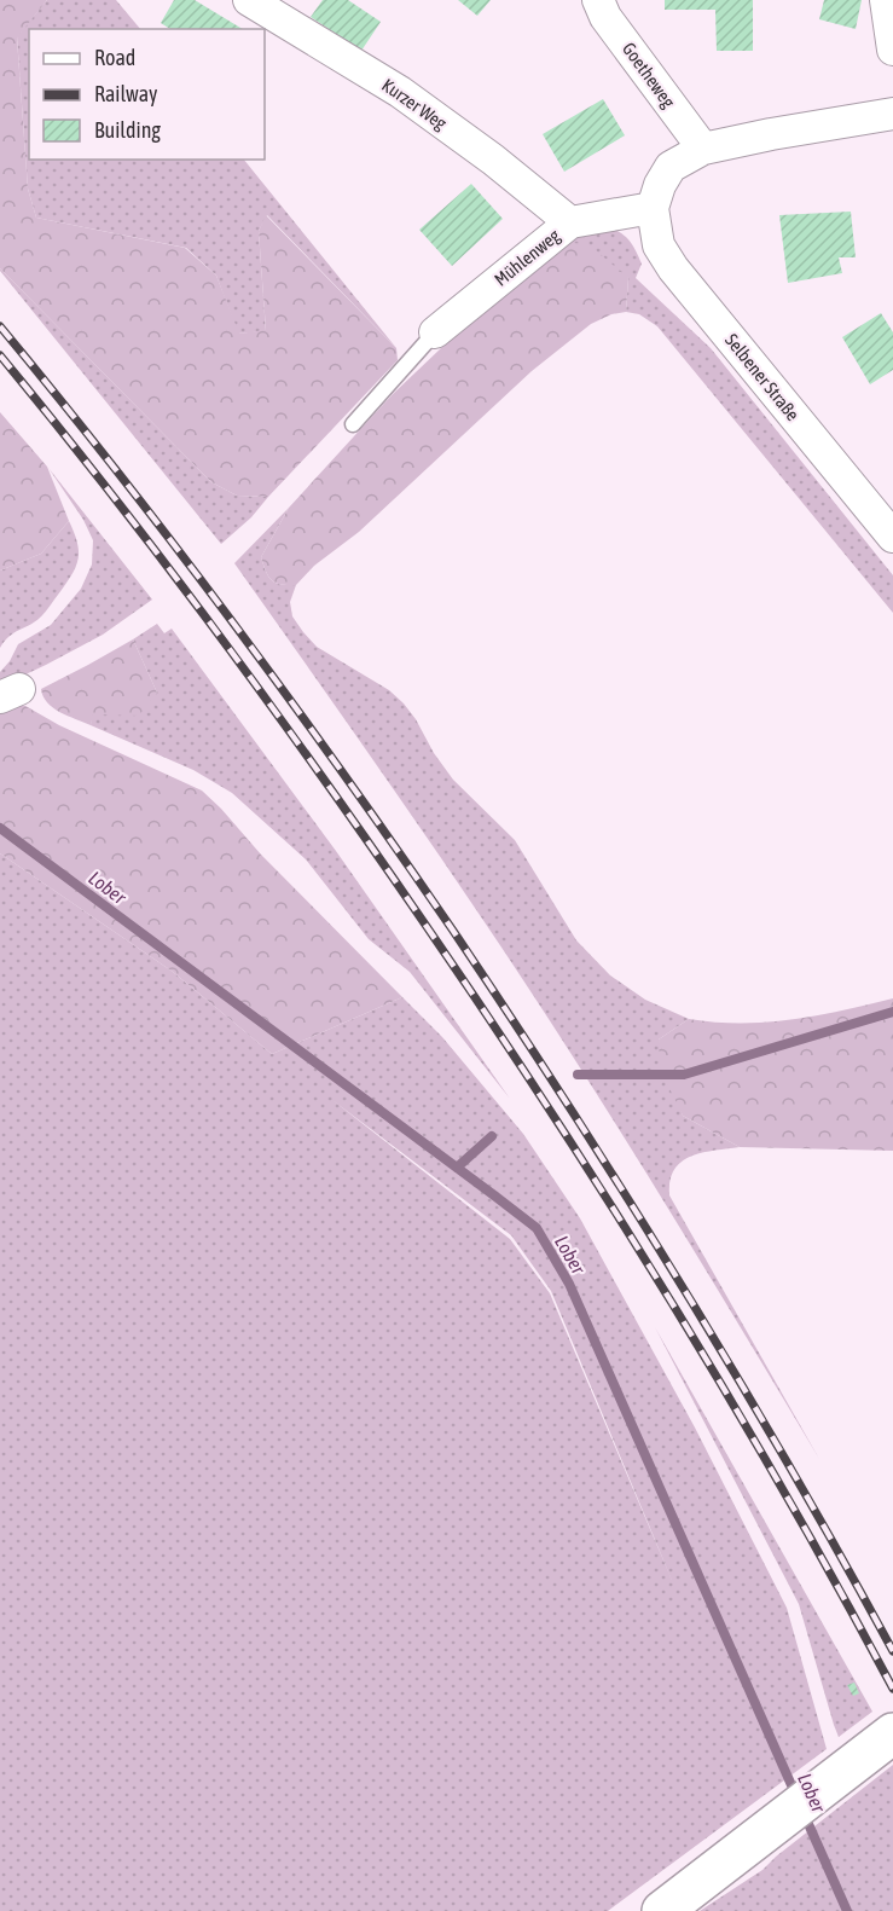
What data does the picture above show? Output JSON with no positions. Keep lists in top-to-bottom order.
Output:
{
  "streets": {
    "street": [
      "Goetheweg",
      "Kurzer Weg",
      "Mühlenweg",
      "Selbener Straße"
    ]
  },
  "crossings": [
    ["Kurzer Weg", "Mühlenweg"],
    ["Mühlenweg", "Selbener Straße"]
  ],
  "water": ["Lober"],
  "legend": ["Road", "Railway", "Building"]
}
